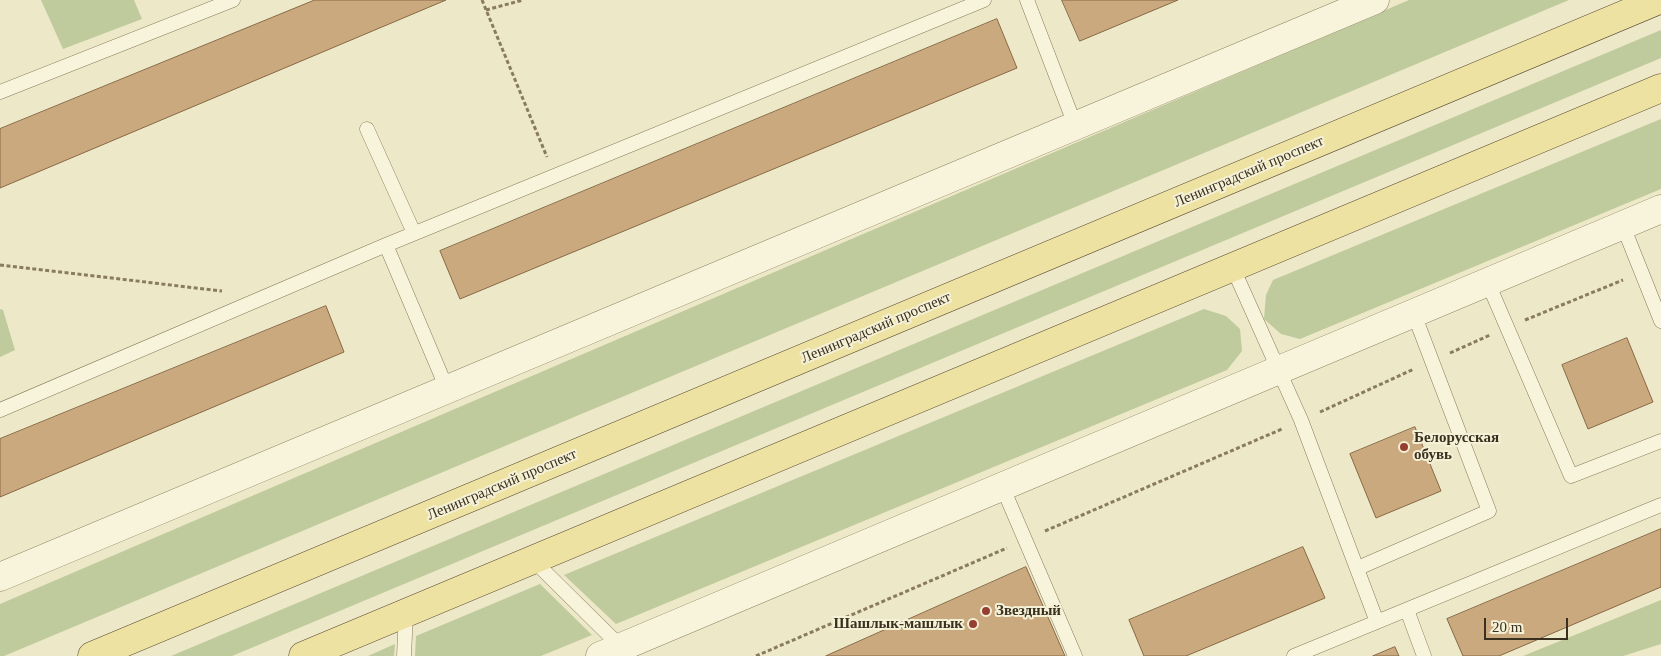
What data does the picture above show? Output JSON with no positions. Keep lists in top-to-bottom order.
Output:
{
  "streets": {
    "main road": ["Ленинградский проспект"]
  },
  "places": ["Белорусская обувь", "Звездный", "Шашлык-машлык"],
  "scale_bar": "20 m"
}
